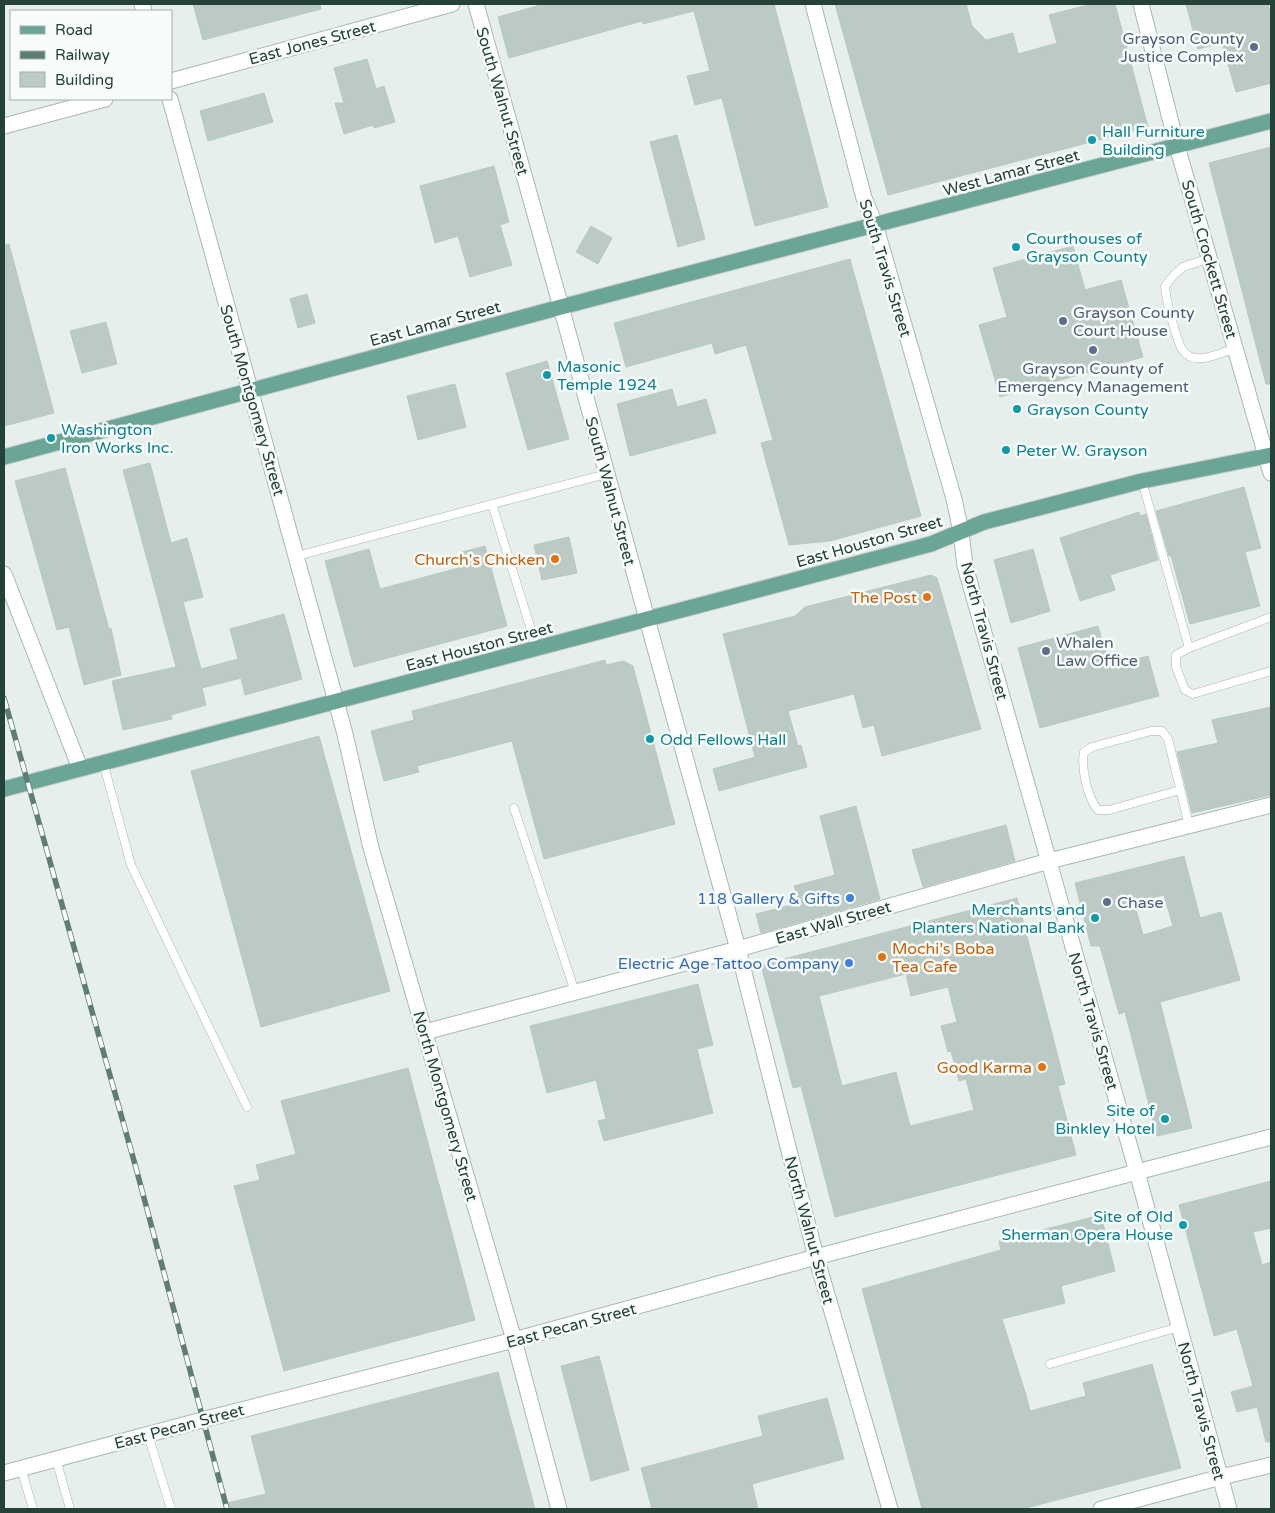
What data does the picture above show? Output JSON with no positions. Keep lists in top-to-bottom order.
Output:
{
  "streets": {
    "main road": ["West Lamar Street", "East Lamar Street", "East Houston Street"],
    "street": [
      "East Jones Street",
      "South Walnut Street",
      "South Crockett Street",
      "South Travis Street",
      "South Montgomery Street",
      "North Travis Street",
      "East Wall Street",
      "North Montgomery Street",
      "North Walnut Street",
      "East Pecan Street"
    ]
  },
  "crossings": [
    ["South Walnut Street", "East Lamar Street"],
    ["South Walnut Street", "East Houston Street"],
    ["South Walnut Street", "East Wall Street"],
    ["South Walnut Street", "North Walnut Street"],
    ["West Lamar Street", "South Crockett Street"],
    ["West Lamar Street", "South Travis Street"],
    ["West Lamar Street", "East Lamar Street"],
    ["South Crockett Street", "East Houston Street"],
    ["South Travis Street", "East Lamar Street"],
    ["South Travis Street", "East Houston Street"],
    ["South Travis Street", "North Travis Street"],
    ["East Lamar Street", "South Montgomery Street"],
    ["South Montgomery Street", "East Houston Street"],
    ["South Montgomery Street", "North Montgomery Street"],
    ["East Houston Street", "North Travis Street"],
    ["East Houston Street", "North Montgomery Street"],
    ["North Travis Street", "East Wall Street"],
    ["North Travis Street", "East Pecan Street"],
    ["East Wall Street", "North Montgomery Street"],
    ["East Wall Street", "North Walnut Street"],
    ["North Montgomery Street", "East Pecan Street"],
    ["North Walnut Street", "East Pecan Street"]
  ],
  "places": [
    "Grayson County Justice Complex",
    "Hall Furniture Building",
    "Courthouses of Grayson County",
    "Grayson County Court House",
    "Grayson County of Emergency Management",
    "Masonic Temple 1924",
    "Grayson County",
    "Washington Iron Works Inc.",
    "Peter W. Grayson",
    "Church's Chicken",
    "The Post",
    "Whalen Law Office",
    "Odd Fellows Hall",
    "118 Gallery & Gifts",
    "Chase",
    "Merchants and Planters National Bank",
    "Mochi’s Boba Tea Cafe",
    "Electric Age Tattoo Company",
    "Good Karma",
    "Site of Binkley Hotel",
    "Site of Old Sherman Opera House"
  ],
  "legend": ["Road", "Railway", "Building"]
}
